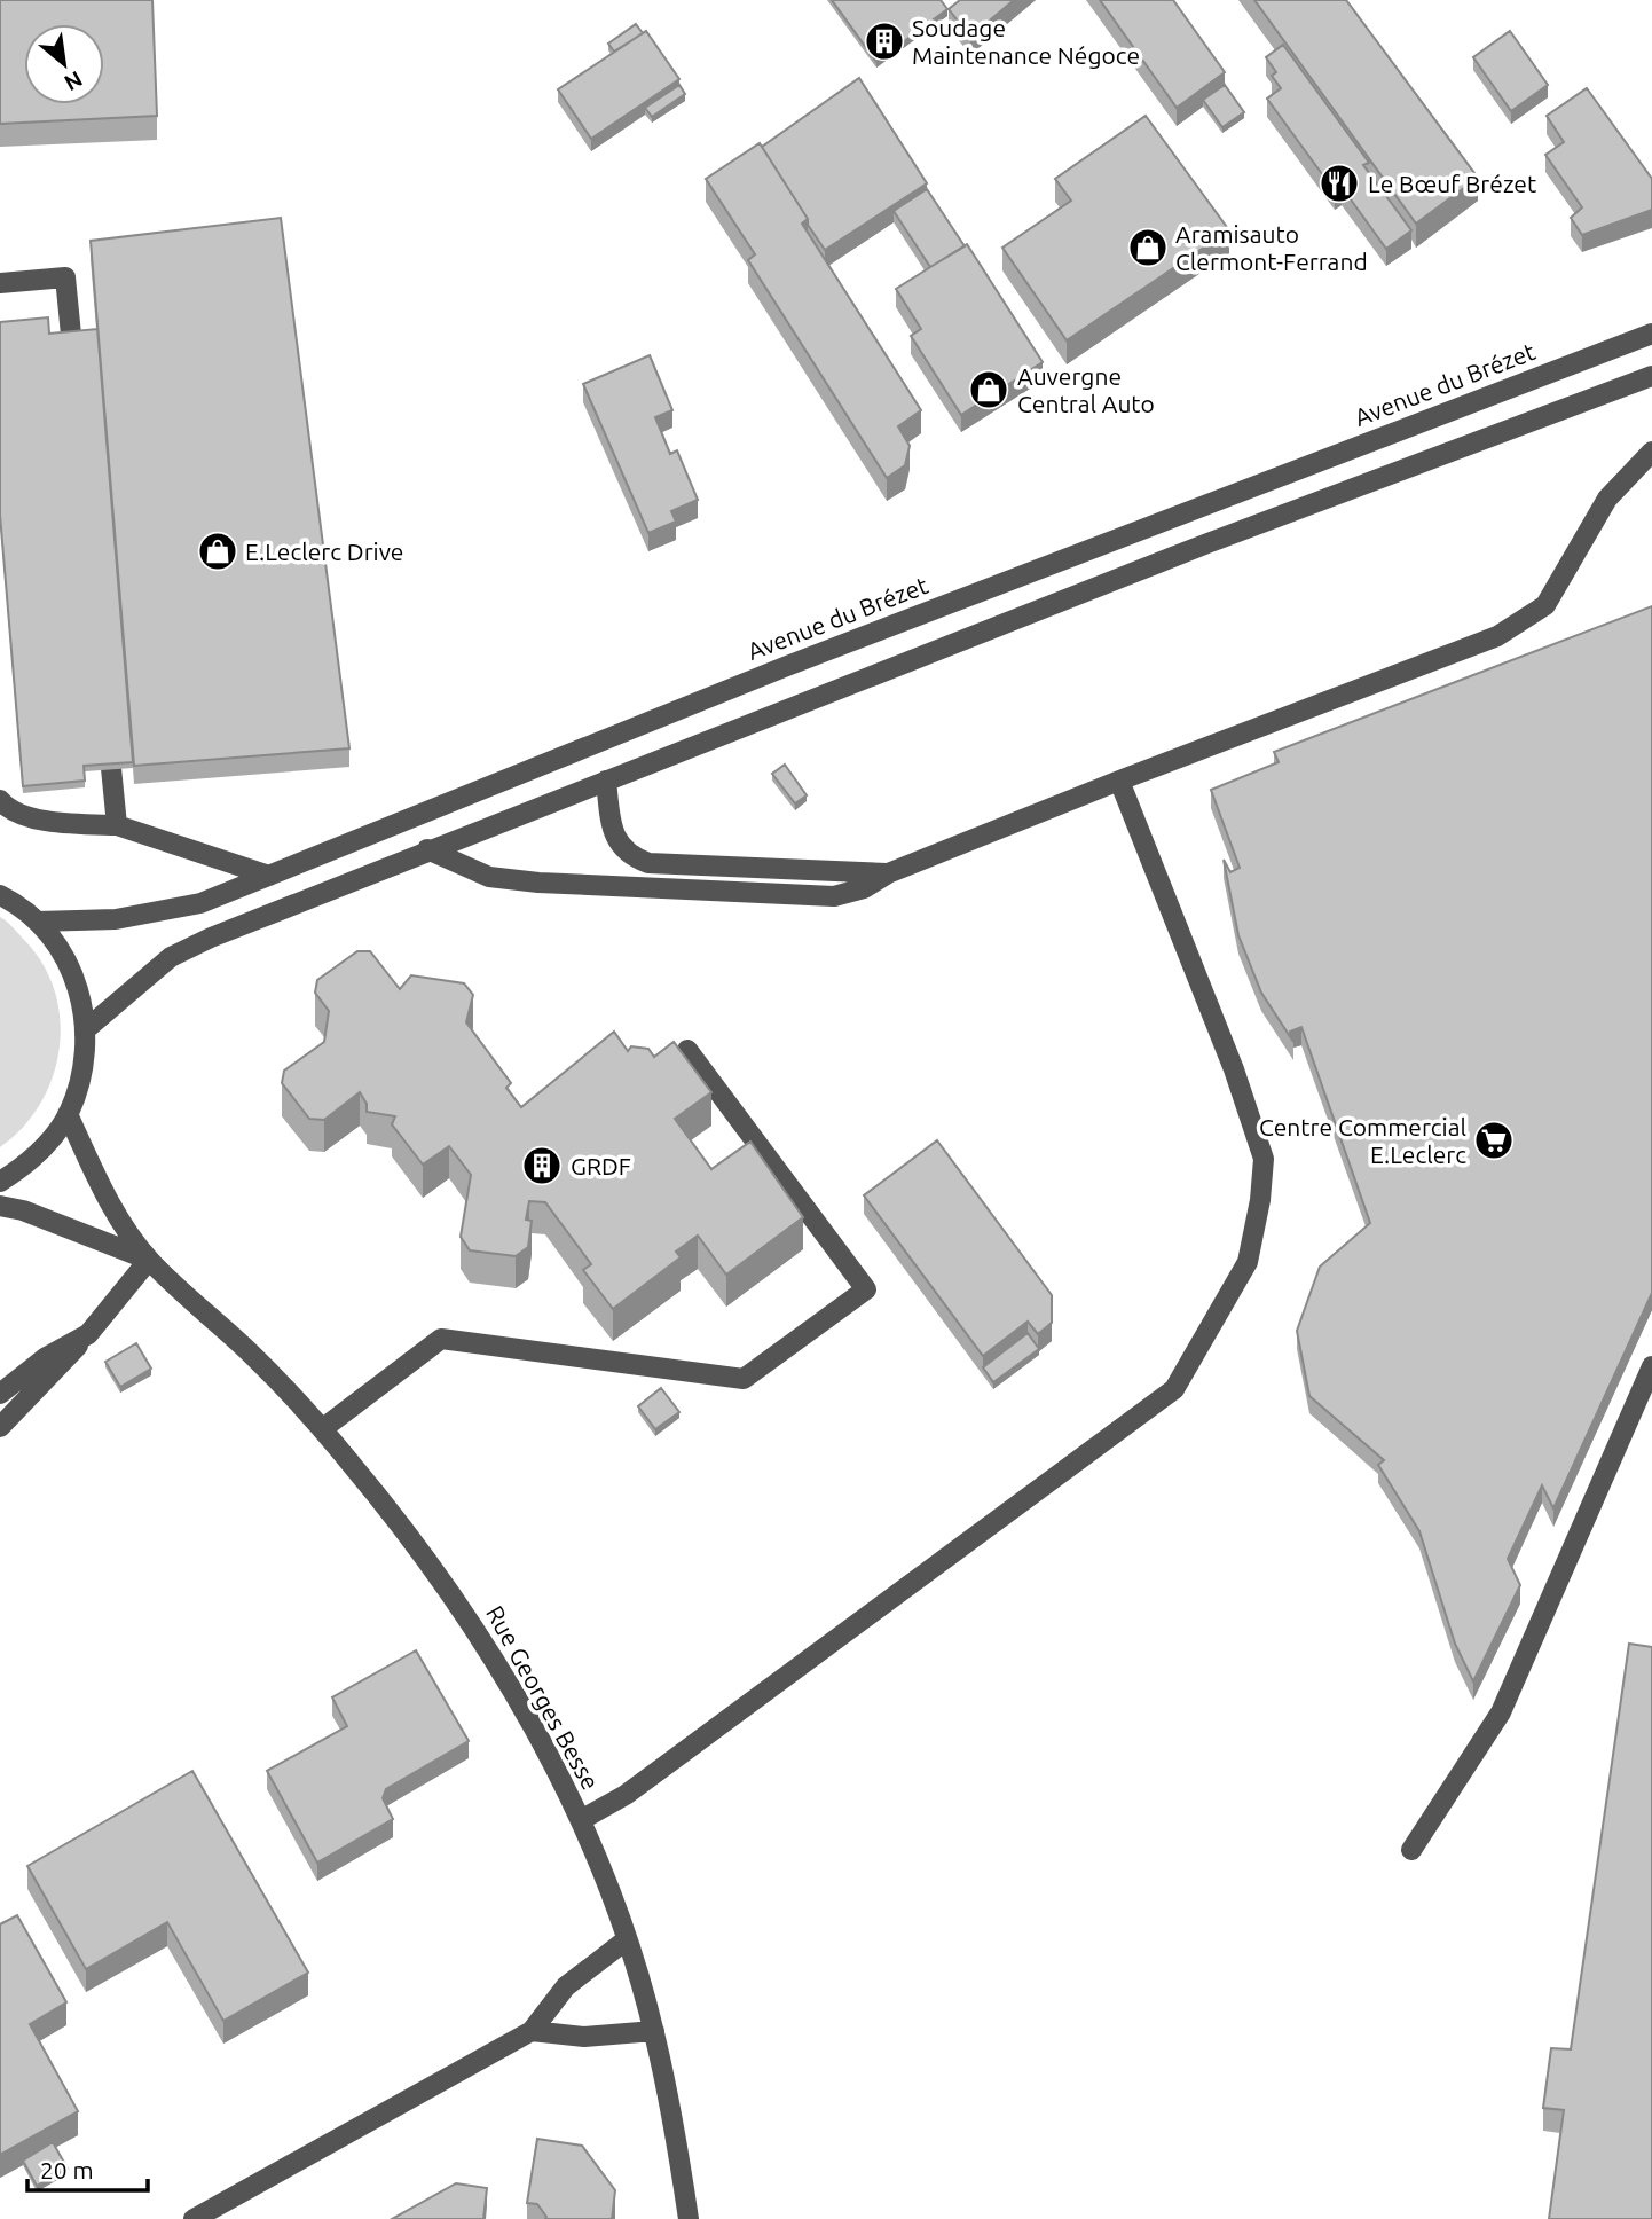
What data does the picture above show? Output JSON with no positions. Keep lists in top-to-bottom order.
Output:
{
  "streets": {
    "street": ["Avenue du Brézet", "Rue Georges Besse"]
  },
  "places": {
    "building": ["Soudage Maintenance Négoce", "GRDF"],
    "restaurant": ["Le Bœuf Brézet"],
    "shop": ["Aramisauto Clermont-Ferrand", "Auvergne Central Auto", "E.Leclerc Drive"],
    "supermarket": ["Centre Commercial E.Leclerc"]
  },
  "scale_bar": "20 m",
  "north": "bottom right"
}
